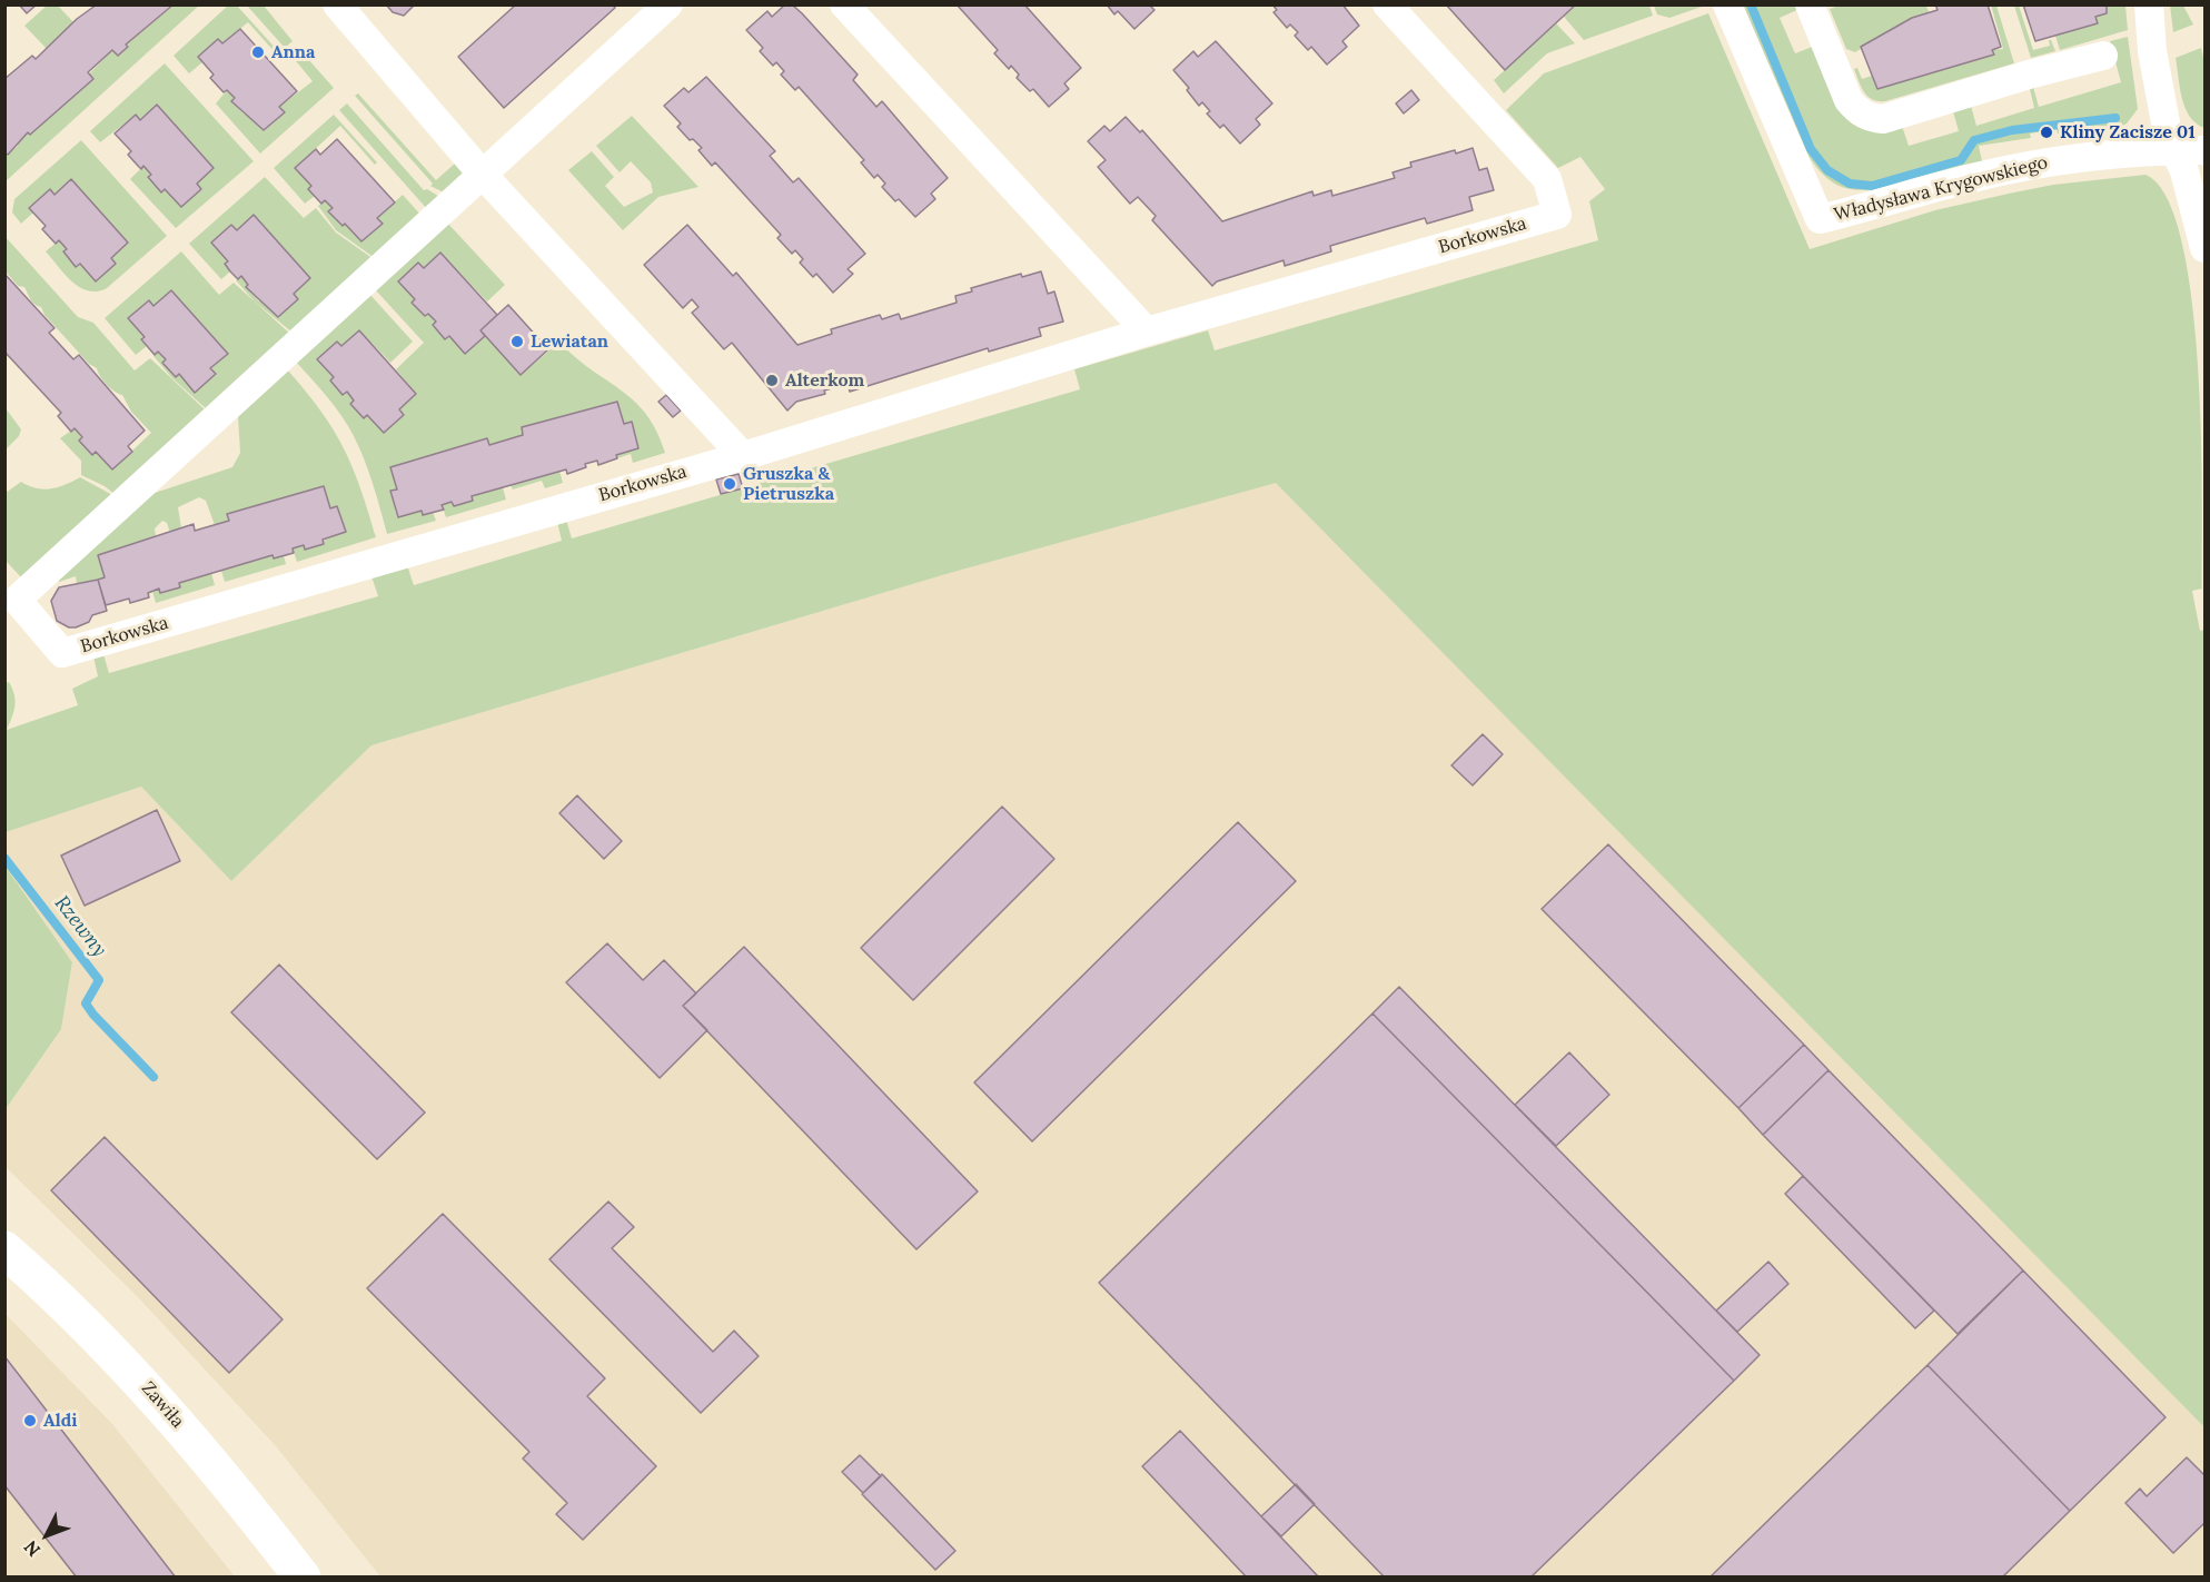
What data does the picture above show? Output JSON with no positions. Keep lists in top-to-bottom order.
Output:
{
  "streets": {
    "street": ["Władysława Krygowskiego", "Borkowska", "Zawiła"]
  },
  "water": ["Rzewny"],
  "places": [
    "Anna",
    "Kliny Zacisze 01",
    "Lewiatan",
    "Alterkom",
    "Gruszka & Pietruszka",
    "Aldi"
  ],
  "north": "bottom left"
}
